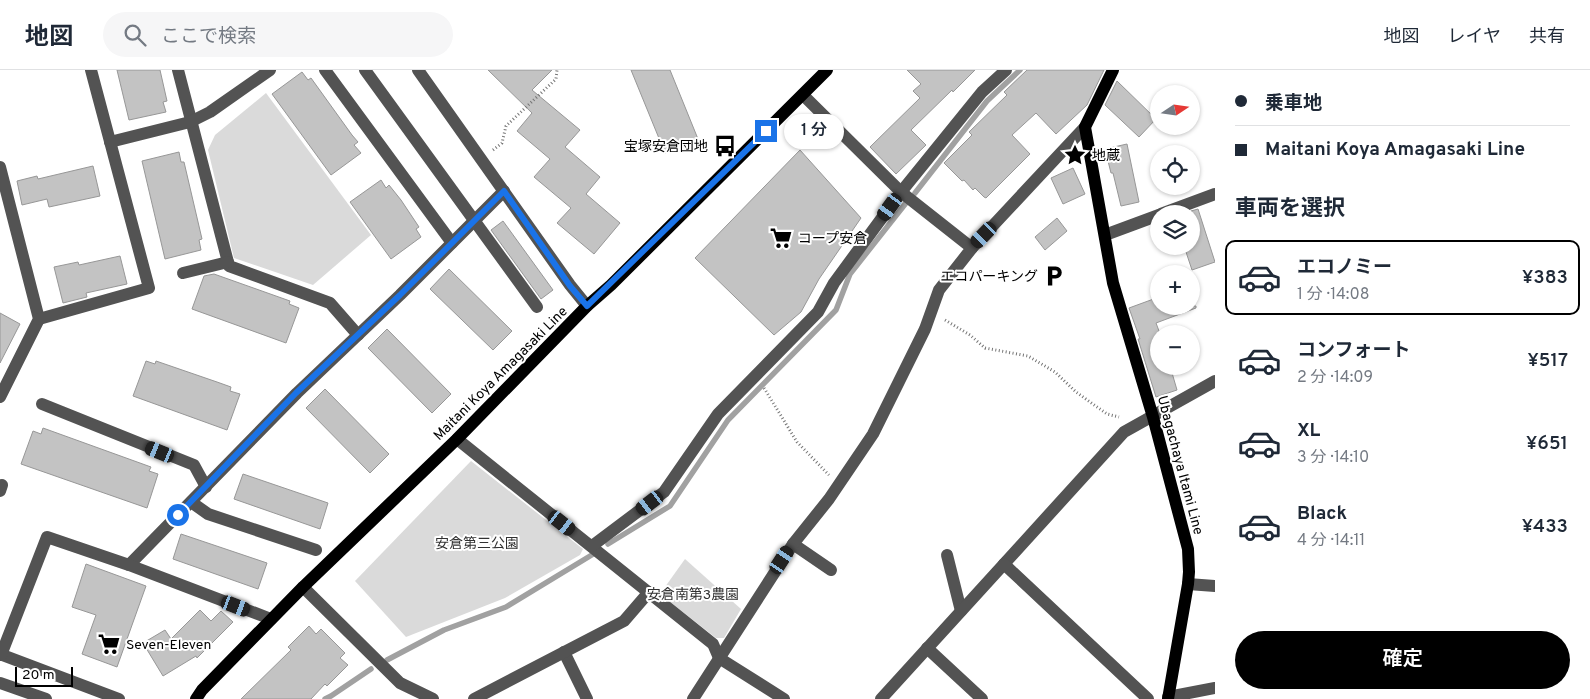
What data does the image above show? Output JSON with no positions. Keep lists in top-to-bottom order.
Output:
{
  "streets": {
    "main road": ["Maitani Koya Amagasaki Line", "Ubagachaya Itami Line"]
  },
  "parks": ["安倉第三公園", "安倉南第3農園"],
  "places": {
    "bus stop": ["宝塚安倉団地"],
    "place": ["地蔵"],
    "supermarket": ["コープ安倉", "Seven-Eleven"],
    "parking": ["エコパーキング"]
  },
  "scale_bar": "20 m",
  "north": "right",
  "page": {
    "header": "地図",
    "search": "ここで検索",
    "nav": ["地図", "レイヤ", "共有"],
    "banner": ["乗車地", "Maitani Koya Amagasaki Line"],
    "map_buttons": ["+", "−"],
    "bubble": "1 分",
    "heading": "車両を選択",
    "list": [
      {
        "name": "エコノミー",
        "note": "1 分 · 14:08",
        "value": "¥383"
      },
      {
        "name": "コンフォート",
        "note": "2 分 · 14:09",
        "value": "¥517"
      },
      {
        "name": "XL",
        "note": "3 分 · 14:10",
        "value": "¥651"
      },
      {
        "name": "Black",
        "note": "4 分 · 14:11",
        "value": "¥433"
      }
    ],
    "buttons": "確定",
    "scale": "20 m"
  }
}
